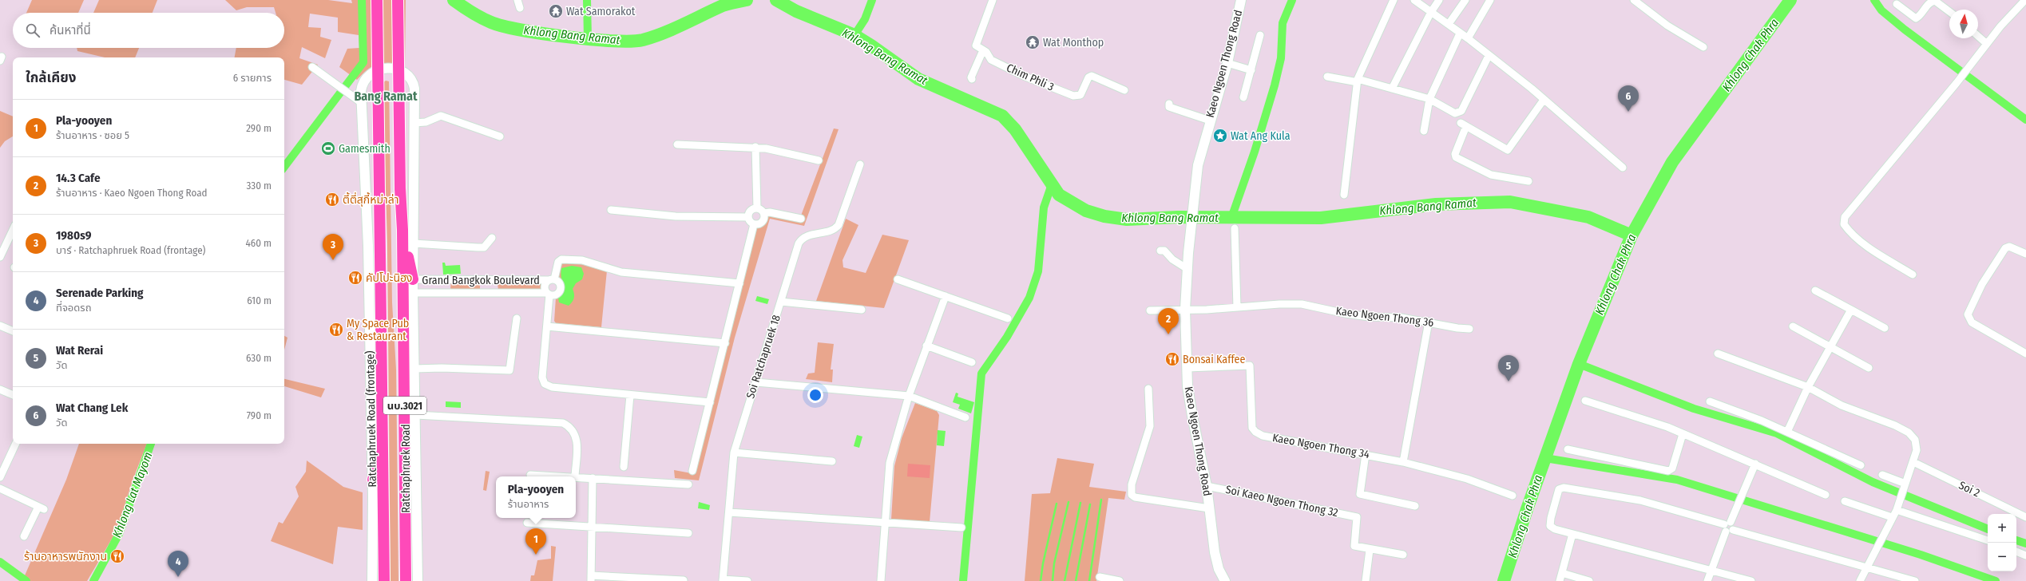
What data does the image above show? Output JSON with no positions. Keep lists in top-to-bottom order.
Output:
{
  "streets": {
    "main road": [
      "Kaeo Ngoen Thong Road",
      "นบ.3021",
      "Ratchaphruek Road (frontage)",
      "Ratchaphruek Road"
    ],
    "street": [
      "Chim Phli 3",
      "Grand Bangkok Boulevard",
      "Kaeo Ngoen Thong 36",
      "Soi Ratchapruek 18",
      "Kaeo Ngoen Thong 34",
      "Soi 2",
      "Soi Kaeo Ngoen Thong 32"
    ]
  },
  "crossings": [
    ["Kaeo Ngoen Thong Road", "Kaeo Ngoen Thong 36"],
    ["Kaeo Ngoen Thong Road", "Kaeo Ngoen Thong 34"],
    ["Kaeo Ngoen Thong Road", "Soi Kaeo Ngoen Thong 32"],
    ["Grand Bangkok Boulevard", "นบ.3021"]
  ],
  "districts": ["Bang Ramat"],
  "water": ["Khlong Bang Ramat", "Khlong Chak Phra", "Khlong Lat Mayom"],
  "places": {
    "temple": ["Wat Samorakot", "Wat Monthop"],
    "place": ["Wat Ang Kula"],
    "sports": ["Gamesmith"],
    "restaurant": [
      "ตี้ตี่สุกี้หม่าล่า",
      "คัปโปะนิฮง",
      "My Space Pub & Restaurant",
      "Bonsai Kaffee",
      "ร้านอาหารพนักงาน"
    ]
  },
  "north": "top",
  "page": {
    "search": "ค้นหาที่นี่",
    "heading": ["ใกล้เคียง", "6 รายการ"],
    "pins": [
      "6",
      "3",
      "2",
      "5",
      "1",
      "4"
    ],
    "list": [
      {
        "mark": "1",
        "name": "Pla-yooyen",
        "note": "ร้านอาหาร · ซอย 5",
        "value": "290 m"
      },
      {
        "mark": "2",
        "name": "14.3 Cafe",
        "note": "ร้านอาหาร · Kaeo Ngoen Thong Road",
        "value": "330 m"
      },
      {
        "mark": "3",
        "name": "1980s9",
        "note": "บาร์ · Ratchaphruek Road (frontage)",
        "value": "460 m"
      },
      {
        "mark": "4",
        "name": "Serenade Parking",
        "note": "ที่จอดรถ",
        "value": "610 m"
      },
      {
        "mark": "5",
        "name": "Wat Rerai",
        "note": "วัด",
        "value": "630 m"
      },
      {
        "mark": "6",
        "name": "Wat Chang Lek",
        "note": "วัด",
        "value": "790 m"
      }
    ],
    "popup": ["Pla-yooyen", "ร้านอาหาร"],
    "map_buttons": ["+", "−"]
  }
}
